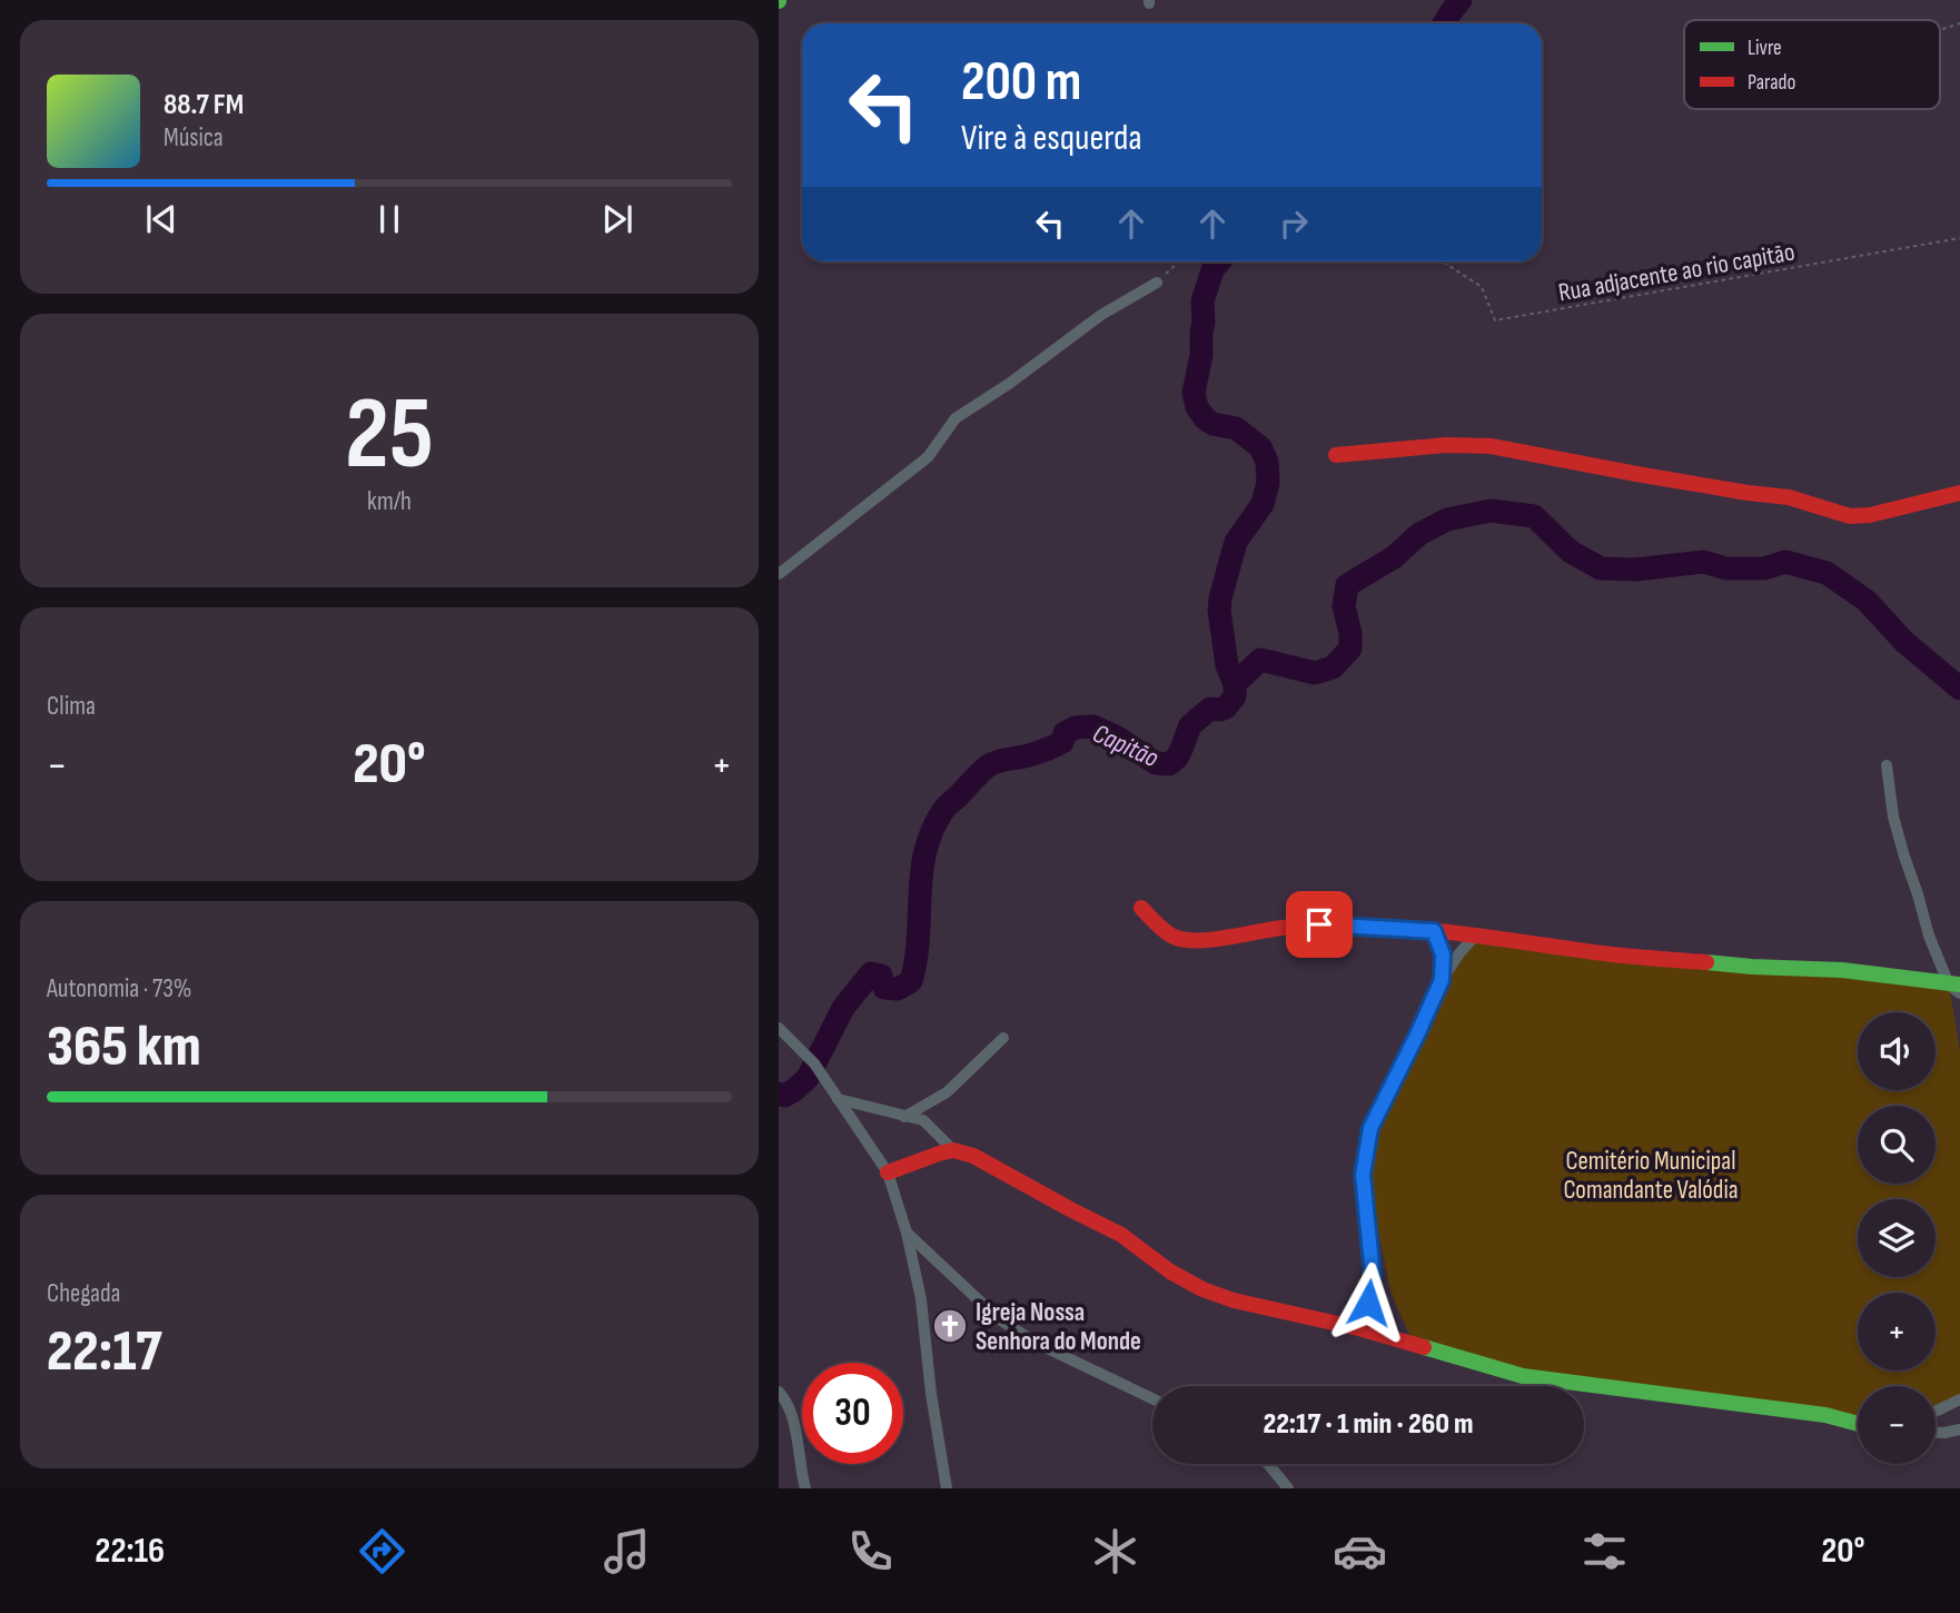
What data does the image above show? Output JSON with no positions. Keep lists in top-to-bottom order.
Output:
{
  "streets": {
    "path": ["Rua adjacente ao rio capitão"]
  },
  "water": ["Capitão"],
  "parks": ["Cemitério Municipal Comandante Valódia"],
  "places": {
    "church": ["Igreja Nossa Senhora do Monde"]
  },
  "legend": ["Livre", "Parado"],
  "page": {
    "turn": ["200 m", "Vire à esquerda"],
    "song": ["88.7 FM", "Música"],
    "tile": [
      ["25", "km/h"],
      "Clima",
      ["Autonomia · 73%", "365 km"],
      ["Chegada", "22:17"]
    ],
    "heat": ["−", "20°", "+"],
    "map_buttons": ["+", "−"],
    "limit": "30",
    "trip": "22:17 · 1 min · 260 m",
    "tabs": ["22:16", "20°"]
  }
}
